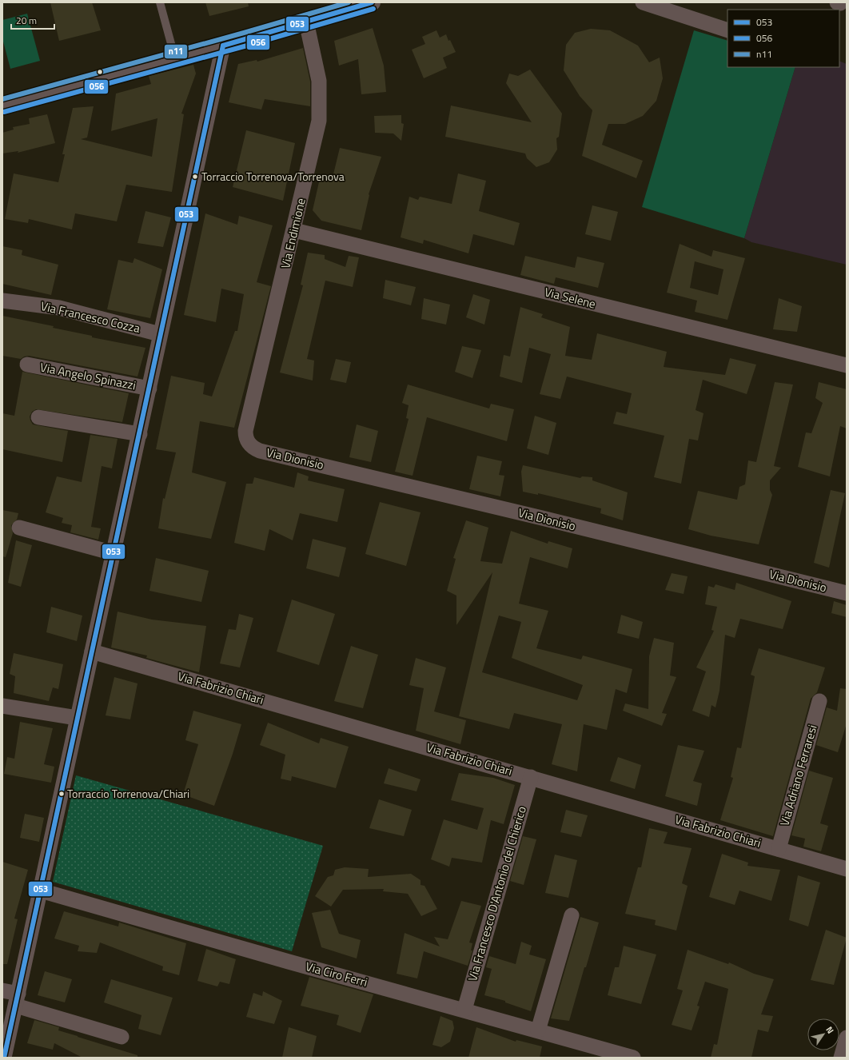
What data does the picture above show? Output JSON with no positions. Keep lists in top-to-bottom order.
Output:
{
  "streets": {
    "street": [
      "Via Endimione",
      "Via Selene",
      "Via Francesco Cozza",
      "Via Angelo Spinazzi",
      "Via Dionisio",
      "Via Fabrizio Chiari",
      "Via Adriano Ferraresi",
      "Via Francesco D'Antonio del Chierico",
      "Via Ciro Ferri"
    ]
  },
  "crossings": [
    ["Via Endimione", "Via Selene"],
    ["Via Endimione", "Via Dionisio"],
    ["Via Fabrizio Chiari", "Via Adriano Ferraresi"],
    ["Via Fabrizio Chiari", "Via Francesco D'Antonio del Chierico"],
    ["Via Francesco D'Antonio del Chierico", "Via Ciro Ferri"]
  ],
  "places": ["Torraccio Torrenova/Torrenova", "Torraccio Torrenova/Chiari"],
  "lines": ["transit line 053", "transit line n11", "transit line 056"],
  "legend": ["053", "056", "n11"],
  "scale_bar": "20 m",
  "north": "top right"
}
